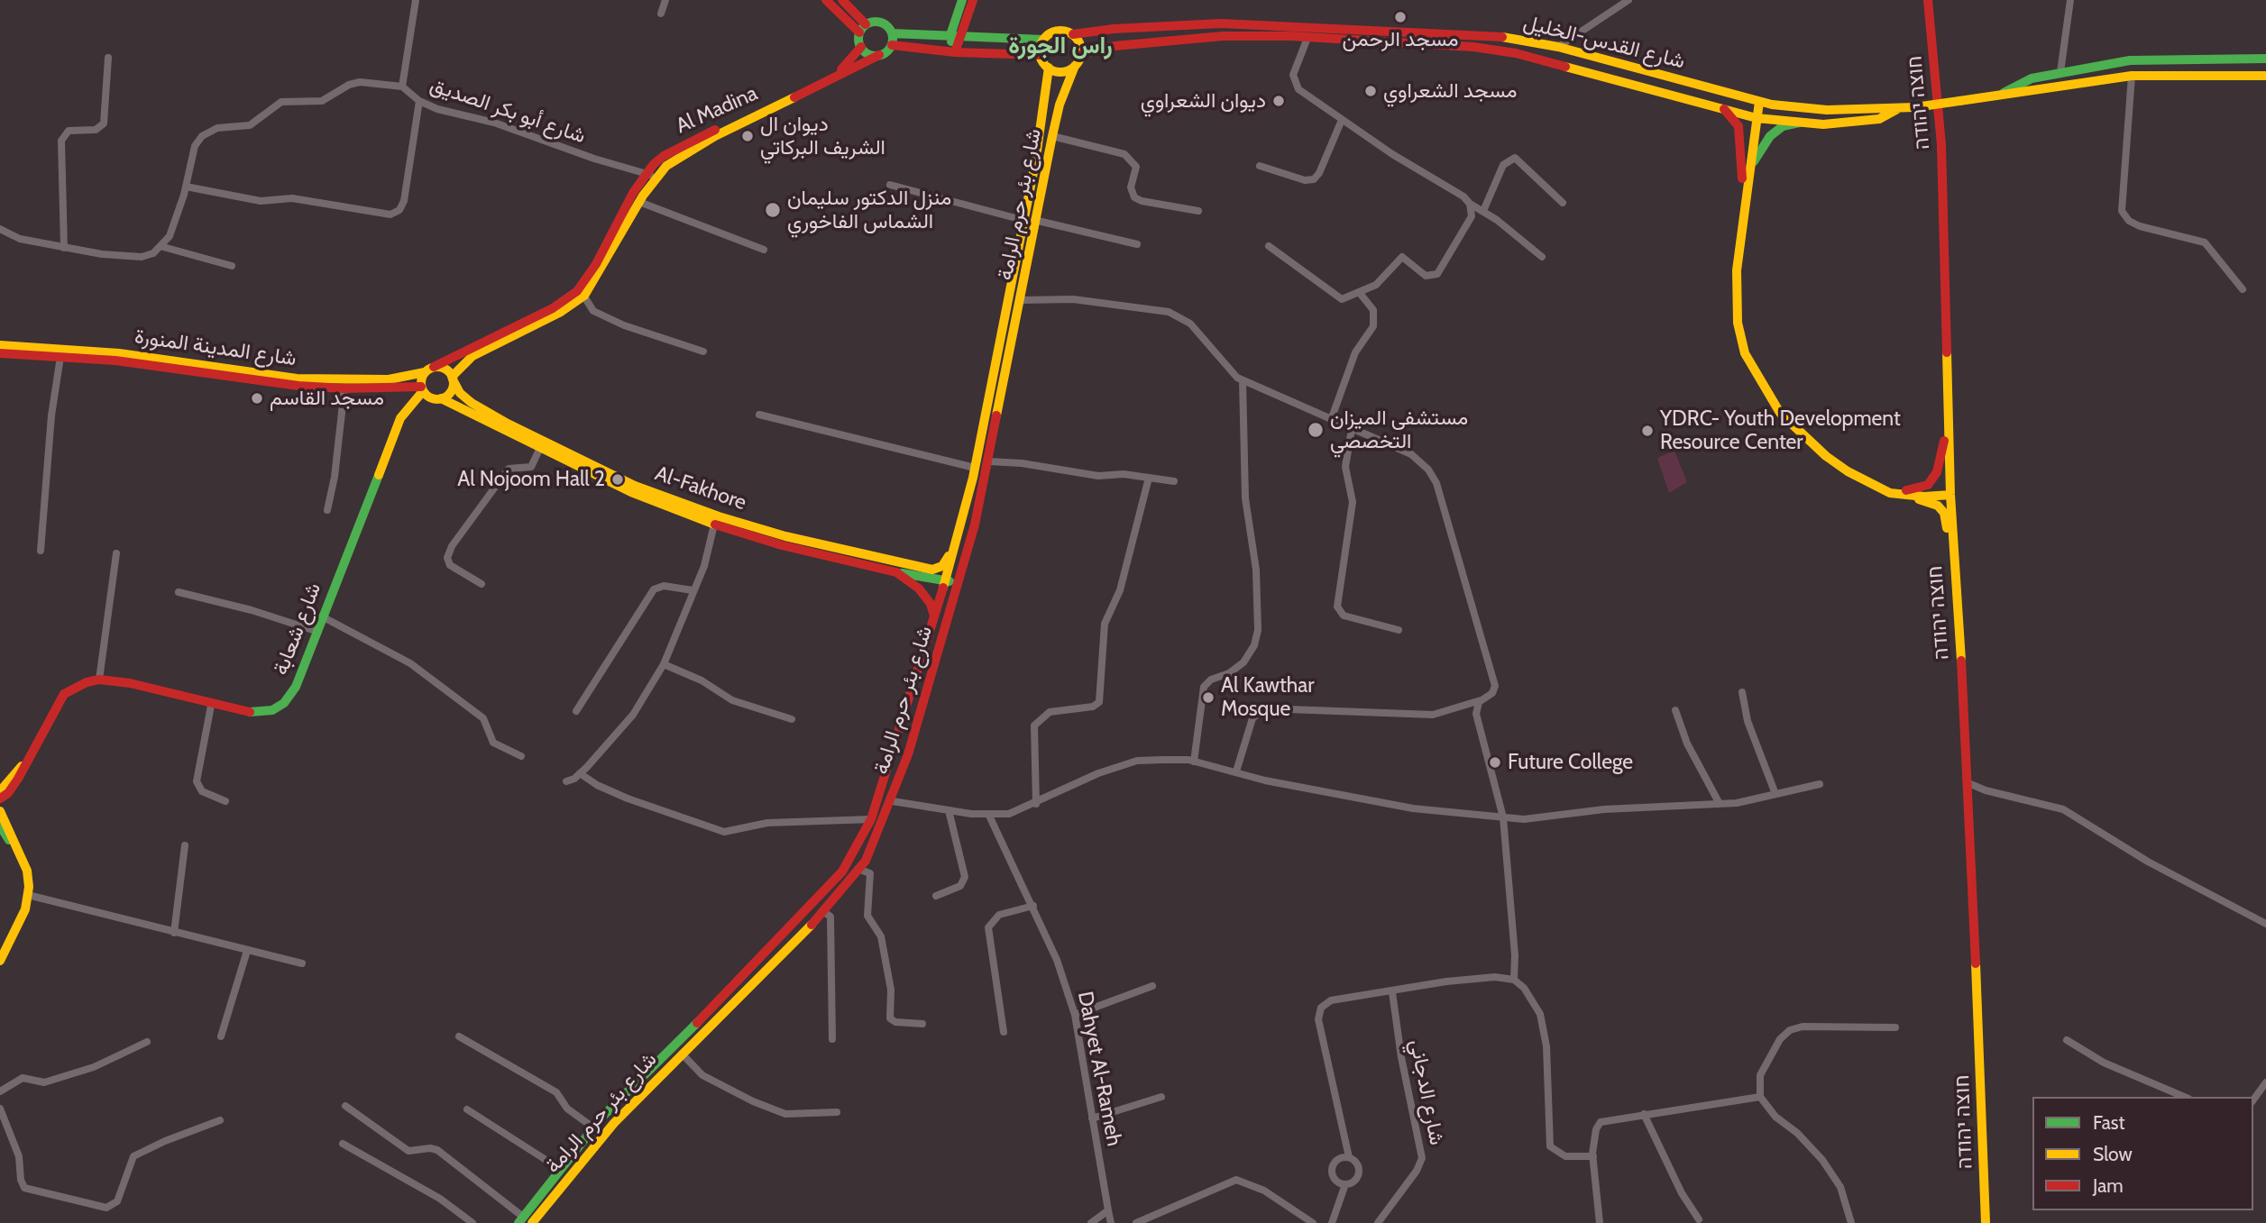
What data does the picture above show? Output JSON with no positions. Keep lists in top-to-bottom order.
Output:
{
  "streets": {
    "main road": [
      "شارع القدس-الخليل",
      "חוצה יהודה",
      "Al Madina",
      "شارع بئر حرم الرامة",
      "شارع المدينة المنورة",
      "Al-Fakhore",
      "شارع شعابة"
    ],
    "street": ["شارع أبو بكر الصديق", "Dahyet Al-Rameh", "شارع الدجاني"]
  },
  "crossings": [
    ["شارع القدس-الخليل", "شارع بئر حرم الرامة"],
    ["Al Madina", "شارع أبو بكر الصديق"],
    ["Al Madina", "شارع المدينة المنورة"],
    ["Al Madina", "Al-Fakhore"],
    ["Al Madina", "شارع شعابة"],
    ["شارع بئر حرم الرامة", "Al-Fakhore"],
    ["شارع المدينة المنورة", "Al-Fakhore"],
    ["شارع المدينة المنورة", "شارع شعابة"],
    ["Al-Fakhore", "شارع شعابة"]
  ],
  "districts": ["راس الجورة"],
  "places": [
    "مسجد الرحمن",
    "مسجد الشعراوي",
    "ديوان الشعراوي",
    "ديوان ال الشريف البركاتي",
    "منزل الدكتور سليمان الشماس الفاخوري",
    "مسجد القاسم",
    "مستشفى الميزان التخصصي",
    "YDRC- Youth Development Resource Center",
    "Al Nojoom Hall 2",
    "Al Kawthar Mosque",
    "Future College"
  ],
  "legend": ["Fast", "Slow", "Jam"]
}
